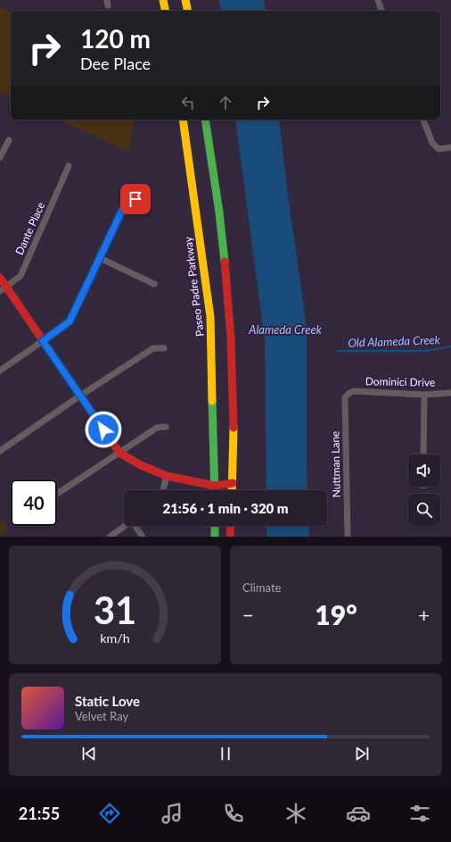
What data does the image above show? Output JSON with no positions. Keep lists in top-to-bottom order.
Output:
{
  "streets": {
    "main road": ["Paseo Padre Parkway"],
    "street": ["Dante Place", "Dominici Drive", "Nuttman Lane"]
  },
  "crossings": [
    ["Dominici Drive", "Nuttman Lane"]
  ],
  "water": ["Alameda Creek", "Old Alameda Creek"],
  "page": {
    "turn": ["120 m", "Dee Place"],
    "limit": "40",
    "trip": "21:56 · 1 min · 320 m",
    "tile": "Climate",
    "heat": ["−", "19°", "+"],
    "song": ["Static Love", "Velvet Ray"],
    "tabs": "21:55",
    "gauge": ["31", "km/h"]
  }
}
